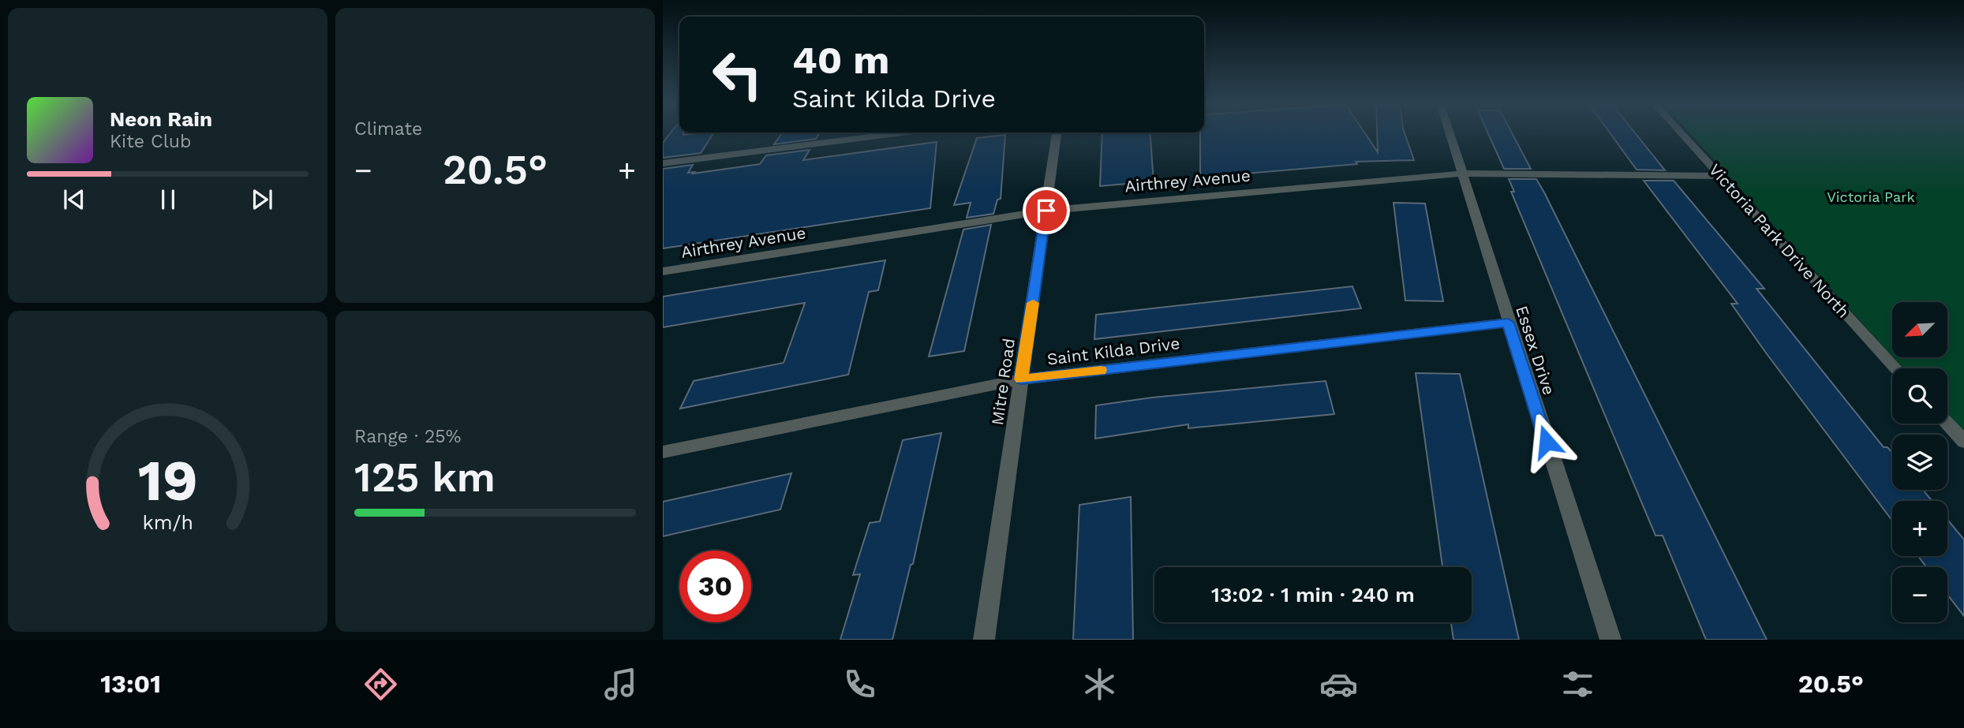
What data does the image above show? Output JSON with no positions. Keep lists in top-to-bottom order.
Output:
{
  "streets": {
    "street": [
      "Airthrey Avenue",
      "Victoria Park Drive North",
      "Essex Drive",
      "Saint Kilda Drive",
      "Mitre Road"
    ]
  },
  "crossings": [
    ["Airthrey Avenue", "Victoria Park Drive North"],
    ["Airthrey Avenue", "Essex Drive"],
    ["Airthrey Avenue", "Mitre Road"],
    ["Essex Drive", "Saint Kilda Drive"],
    ["Saint Kilda Drive", "Mitre Road"]
  ],
  "parks": ["Victoria Park"],
  "north": "bottom left",
  "page": {
    "tile": [
      "Climate",
      ["Range · 25%", "125 km"]
    ],
    "turn": ["40 m", "Saint Kilda Drive"],
    "song": ["Neon Rain", "Kite Club"],
    "heat": ["−", "20.5°", "+"],
    "map_buttons": ["+", "−"],
    "limit": "30",
    "trip": "13:02 · 1 min · 240 m",
    "tabs": ["13:01", "20.5°"],
    "gauge": ["19", "km/h"]
  }
}
